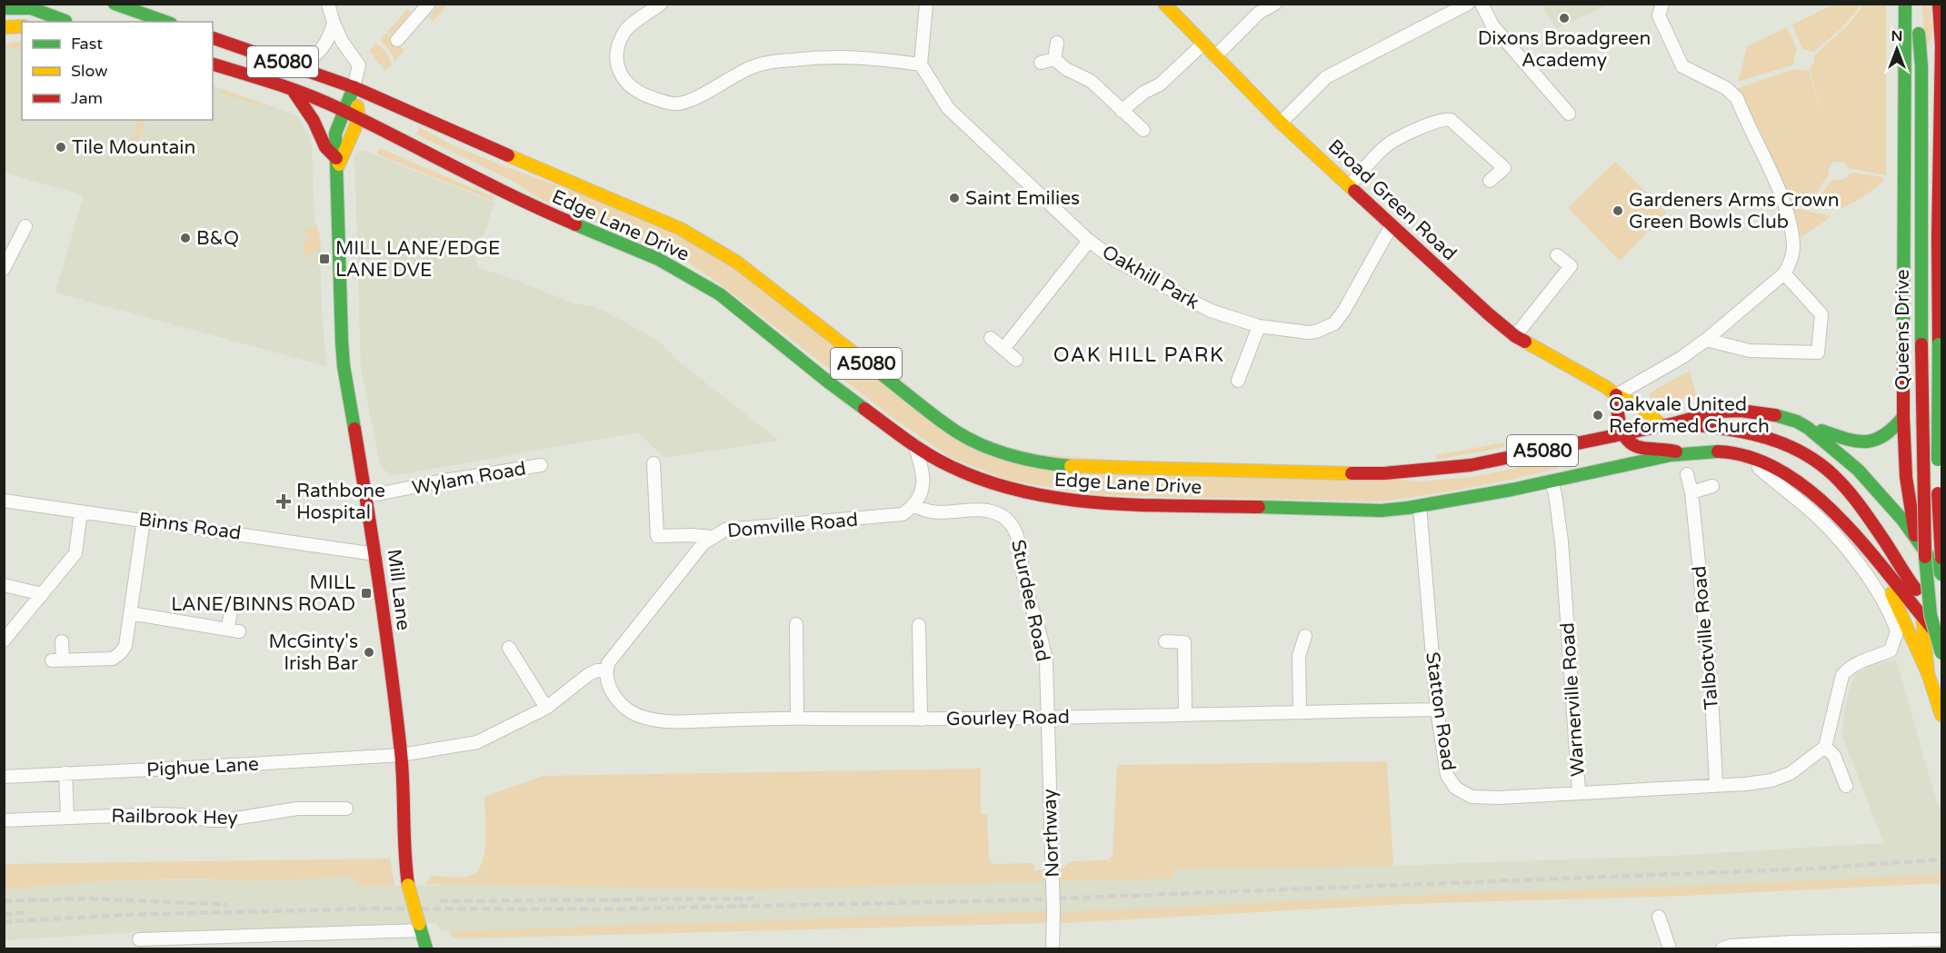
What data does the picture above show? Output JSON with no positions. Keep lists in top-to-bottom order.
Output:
{
  "streets": {
    "main road": [
      "A5080",
      "Broad Green Road",
      "Edge Lane Drive",
      "Queens Drive",
      "Mill Lane"
    ],
    "street": [
      "Oakhill Park",
      "Wylam Road",
      "Domville Road",
      "Binns Road",
      "Sturdee Road",
      "Talbotville Road",
      "Warnerville Road",
      "Statton Road",
      "Gourley Road",
      "Pighue Lane",
      "Railbrook Hey",
      "Northway"
    ]
  },
  "crossings": [
    ["A5080", "Edge Lane Drive"],
    ["Broad Green Road", "Edge Lane Drive"],
    ["Broad Green Road", "Oakhill Park"],
    ["Edge Lane Drive", "Mill Lane"],
    ["Edge Lane Drive", "Warnerville Road"],
    ["Edge Lane Drive", "Statton Road"],
    ["Wylam Road", "Mill Lane"],
    ["Domville Road", "Sturdee Road"],
    ["Domville Road", "Gourley Road"],
    ["Domville Road", "Pighue Lane"],
    ["Binns Road", "Mill Lane"],
    ["Mill Lane", "Pighue Lane"],
    ["Sturdee Road", "Gourley Road"],
    ["Sturdee Road", "Northway"],
    ["Talbotville Road", "Warnerville Road"],
    ["Warnerville Road", "Statton Road"],
    ["Statton Road", "Gourley Road"],
    ["Gourley Road", "Pighue Lane"],
    ["Gourley Road", "Northway"]
  ],
  "districts": ["OAK HILL PARK"],
  "places": {
    "other": [
      "Dixons Broadgreen Academy",
      "Tile Mountain",
      "Saint Emilies",
      "Gardeners Arms Crown Green Bowls Club",
      "B&Q",
      "Oakvale United Reformed Church",
      "McGinty's Irish Bar"
    ],
    "transit": ["MILL LANE/EDGE LANE DVE", "MILL LANE/BINNS ROAD"],
    "health": ["Rathbone Hospital"]
  },
  "legend": ["Fast", "Slow", "Jam"],
  "north": "top"
}
